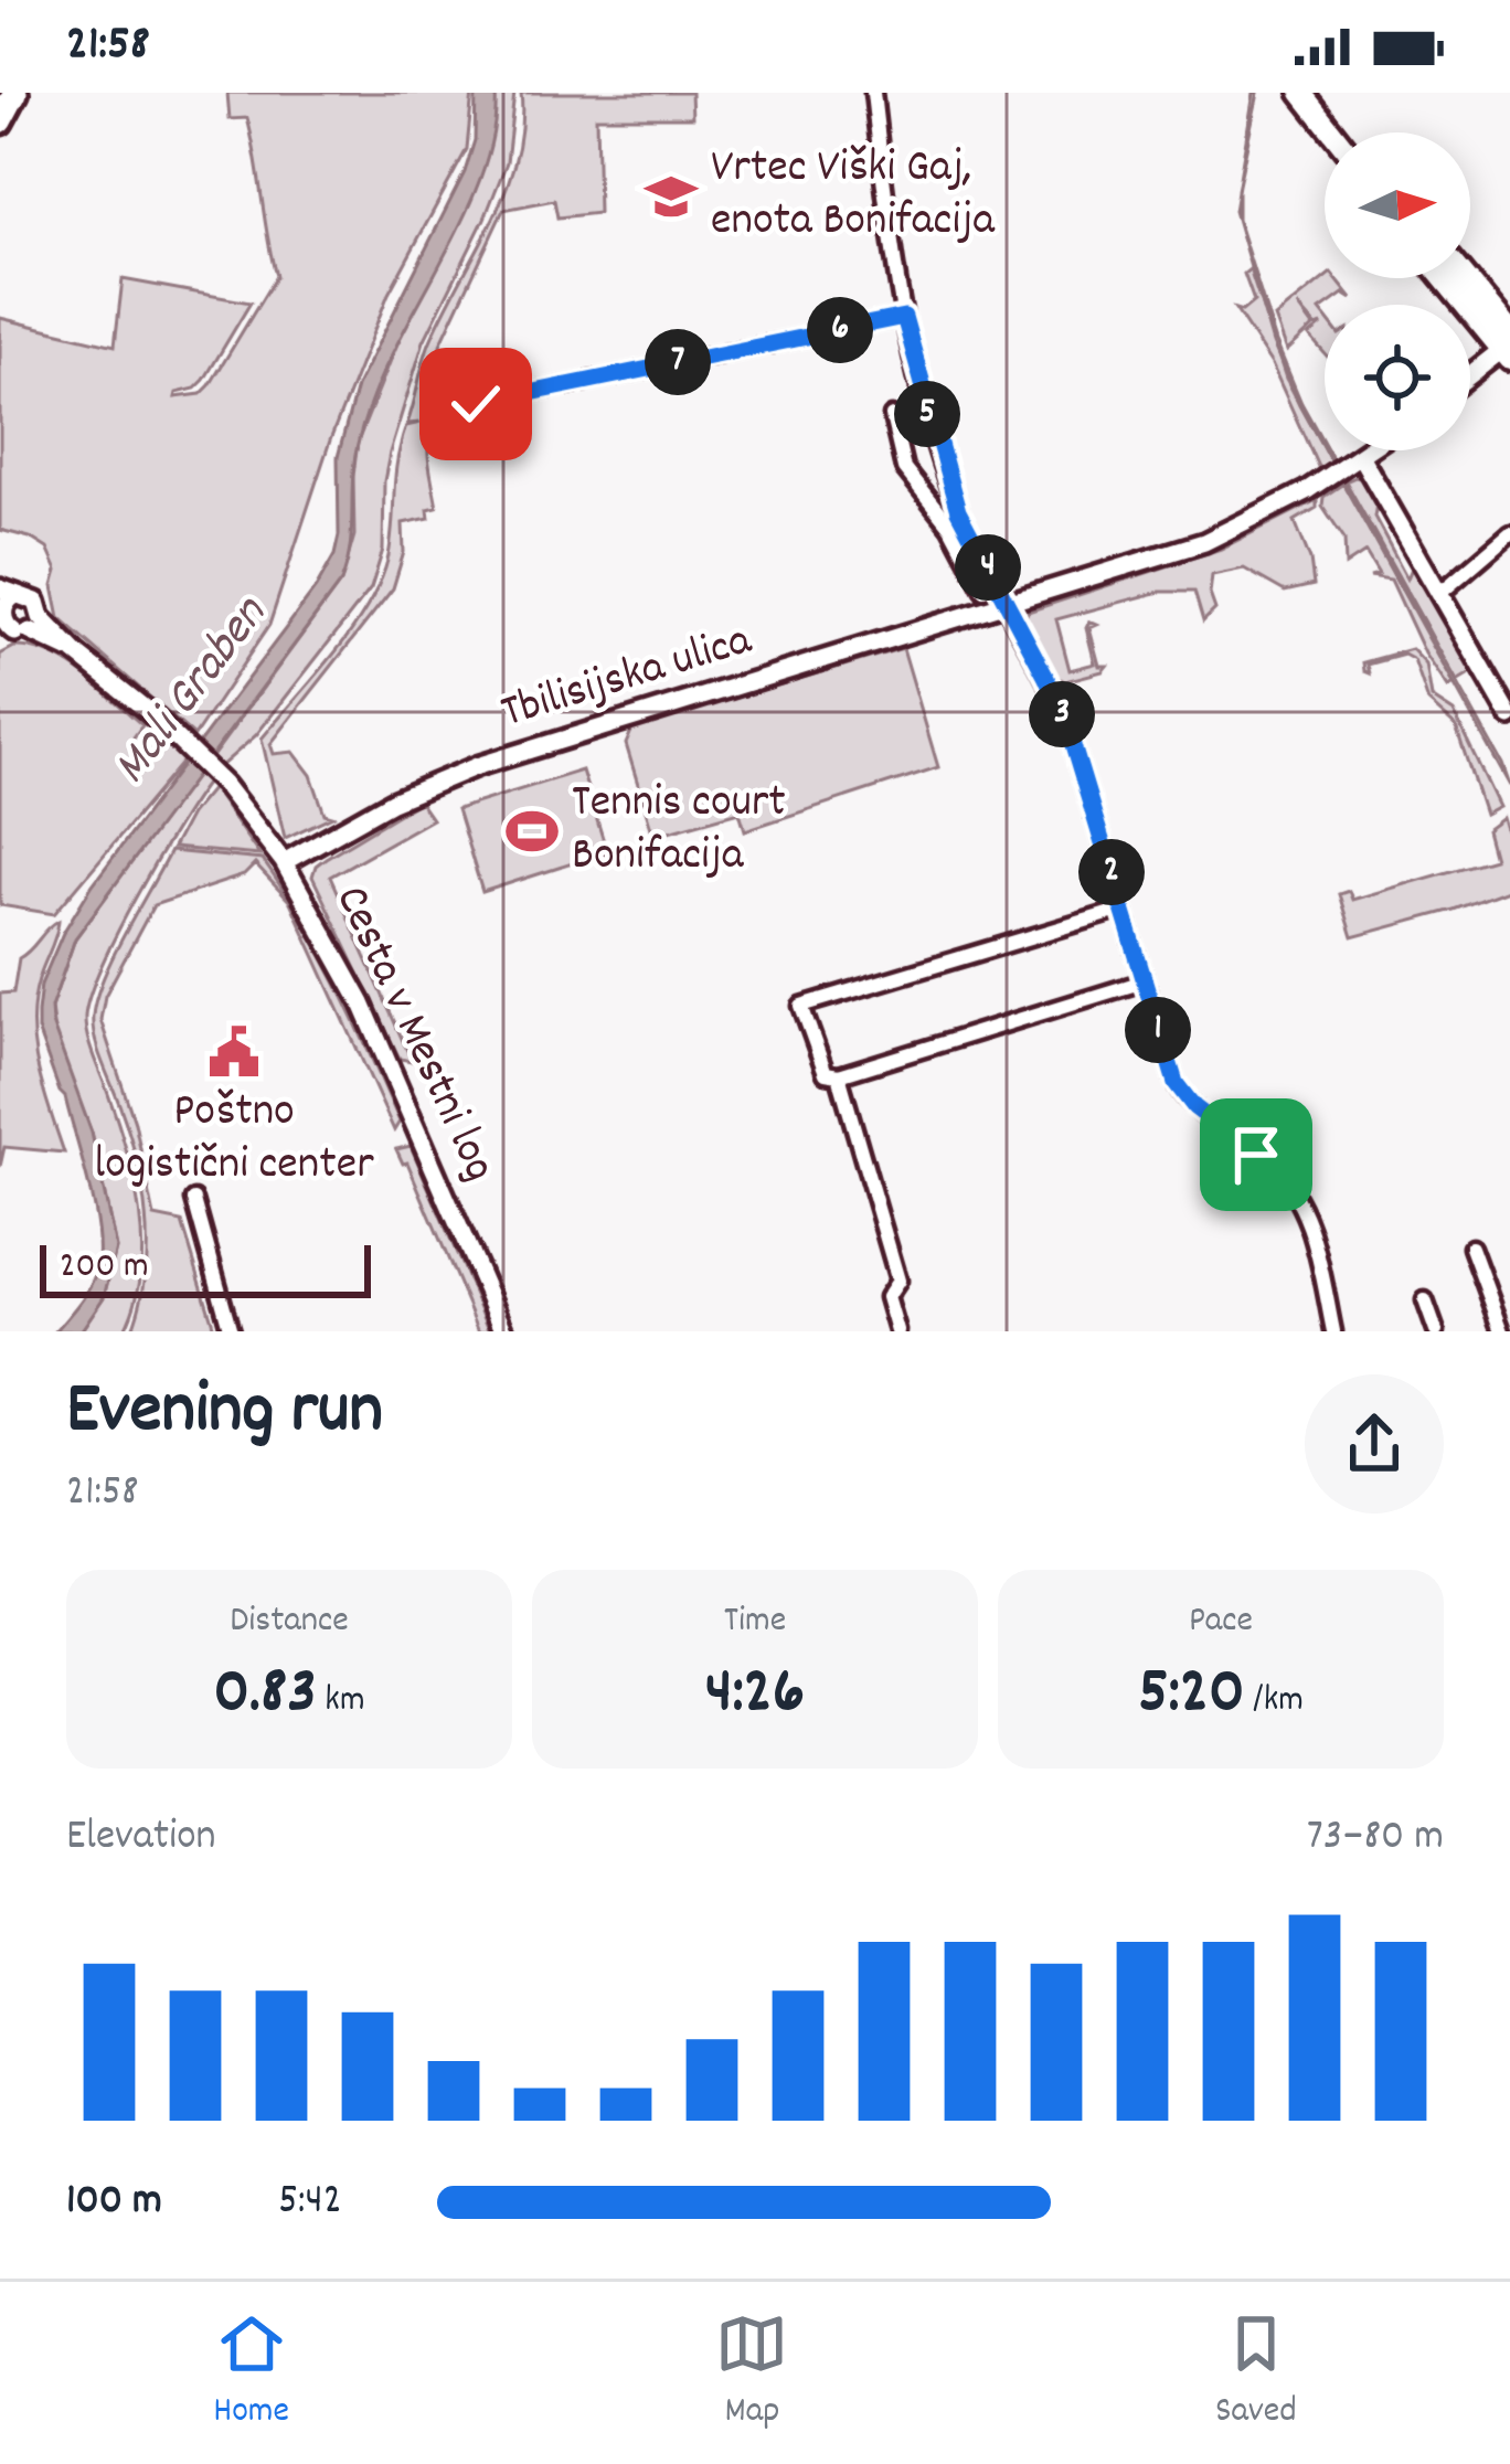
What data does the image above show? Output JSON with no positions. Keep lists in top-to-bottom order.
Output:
{
  "streets": {
    "street": ["Tbilisijska ulica", "Cesta v Mestni log"]
  },
  "crossings": [
    ["Tbilisijska ulica", "Cesta v Mestni log"]
  ],
  "water": ["Mali Graben"],
  "places": {
    "school or university": ["Vrtec Viški Gaj, enota Bonifacija"],
    "sports": ["Tennis court Bonifacija"],
    "public building": ["Poštno logistični center"]
  },
  "scale_bar": "200 m",
  "north": "right",
  "page": {
    "status": "21:58",
    "pins": [
      "6",
      "7",
      "5",
      "4",
      "3",
      "2",
      "1"
    ],
    "scale": "200 m",
    "heading": ["Evening run", "21:58"],
    "stats": [
      ["Distance", "0.83 km"],
      ["Time", "4:26"],
      ["Pace", "5:20 /km"]
    ],
    "chart": ["Elevation", "73–80 m"],
    "list": [
      {
        "name": "100 m",
        "note": "5:42"
      }
    ],
    "tabs": ["Home", "Map", "Saved"]
  }
}
